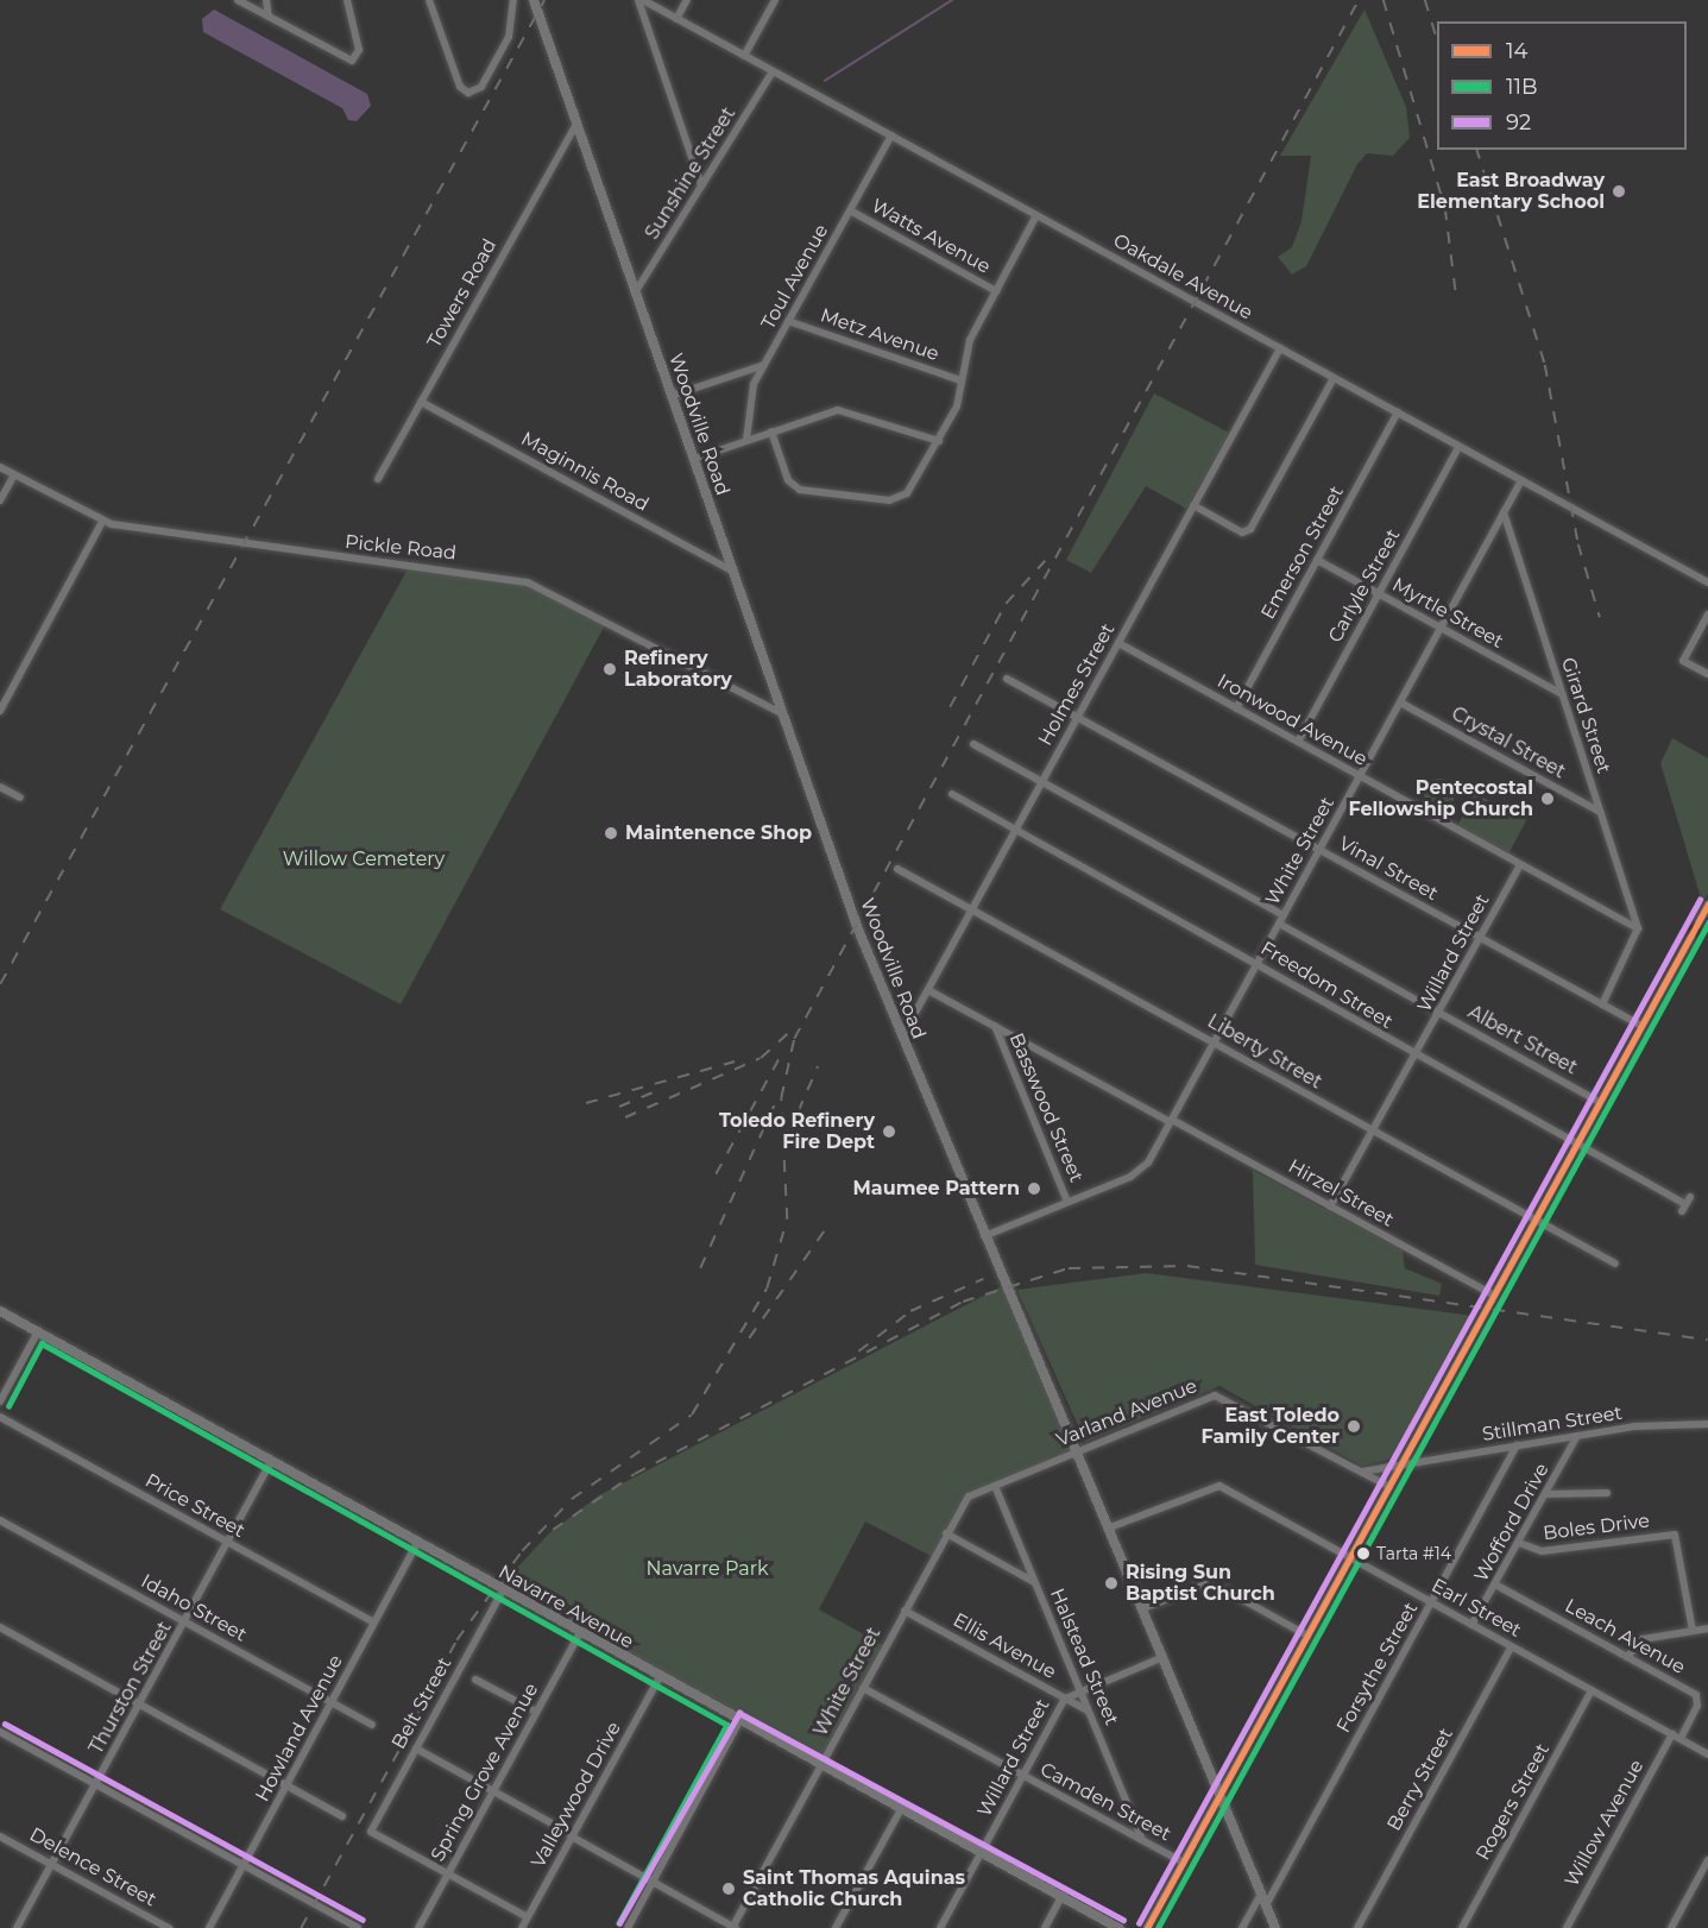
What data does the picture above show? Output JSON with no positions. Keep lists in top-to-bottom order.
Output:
{
  "streets": {
    "main road": ["Woodville Road", "Navarre Avenue"],
    "street": [
      "Sunshine Street",
      "Watts Avenue",
      "Toul Avenue",
      "Oakdale Avenue",
      "Towers Road",
      "Metz Avenue",
      "Maginnis Road",
      "Pickle Road",
      "Emerson Street",
      "Carlyle Street",
      "Myrtle Street",
      "Holmes Street",
      "Girard Street",
      "Ironwood Avenue",
      "Crystal Street",
      "White Street",
      "Vinal Street",
      "Willard Street",
      "Freedom Street",
      "Albert Street",
      "Liberty Street",
      "Basswood Street",
      "Hirzel Street",
      "Varland Avenue",
      "Stillman Street",
      "Price Street",
      "Wofford Drive",
      "Boles Drive",
      "Idaho Street",
      "Earl Street",
      "Leach Avenue",
      "Ellis Avenue",
      "Halstead Street",
      "Forsythe Street",
      "Thurston Street",
      "Belt Street",
      "Howland Avenue",
      "Spring Grove Avenue",
      "Berry Street",
      "Valleywood Drive",
      "Camden Street",
      "Rogers Street",
      "Willow Avenue",
      "Delence Street"
    ]
  },
  "crossings": [
    ["Sunshine Street", "Oakdale Avenue"],
    ["Sunshine Street", "Woodville Road"],
    ["Watts Avenue", "Toul Avenue"],
    ["Toul Avenue", "Oakdale Avenue"],
    ["Toul Avenue", "Metz Avenue"],
    ["Oakdale Avenue", "Emerson Street"],
    ["Oakdale Avenue", "Carlyle Street"],
    ["Oakdale Avenue", "Holmes Street"],
    ["Oakdale Avenue", "White Street"],
    ["Towers Road", "Woodville Road"],
    ["Towers Road", "Maginnis Road"],
    ["Woodville Road", "Maginnis Road"],
    ["Woodville Road", "Pickle Road"],
    ["Woodville Road", "Holmes Street"],
    ["Woodville Road", "Willard Street"],
    ["Woodville Road", "Varland Avenue"],
    ["Woodville Road", "Earl Street"],
    ["Woodville Road", "Forsythe Street"],
    ["Emerson Street", "Myrtle Street"],
    ["Emerson Street", "Ironwood Avenue"],
    ["Carlyle Street", "Myrtle Street"],
    ["Carlyle Street", "Ironwood Avenue"],
    ["Myrtle Street", "Girard Street"],
    ["Myrtle Street", "White Street"],
    ["Holmes Street", "Ironwood Avenue"],
    ["Holmes Street", "Vinal Street"],
    ["Holmes Street", "Freedom Street"],
    ["Holmes Street", "Liberty Street"],
    ["Holmes Street", "Hirzel Street"],
    ["Girard Street", "Ironwood Avenue"],
    ["Girard Street", "Crystal Street"],
    ["Girard Street", "White Street"],
    ["Ironwood Avenue", "White Street"],
    ["Ironwood Avenue", "Willard Street"],
    ["Crystal Street", "White Street"],
    ["White Street", "Vinal Street"],
    ["White Street", "Freedom Street"],
    ["White Street", "Albert Street"],
    ["White Street", "Liberty Street"],
    ["White Street", "Basswood Street"],
    ["White Street", "Hirzel Street"],
    ["White Street", "Varland Avenue"],
    ["White Street", "Navarre Avenue"],
    ["White Street", "Ellis Avenue"],
    ["White Street", "Camden Street"],
    ["Vinal Street", "Willard Street"],
    ["Willard Street", "Freedom Street"],
    ["Willard Street", "Albert Street"],
    ["Willard Street", "Liberty Street"],
    ["Willard Street", "Hirzel Street"],
    ["Willard Street", "Navarre Avenue"],
    ["Willard Street", "Ellis Avenue"],
    ["Willard Street", "Halstead Street"],
    ["Willard Street", "Camden Street"],
    ["Basswood Street", "Hirzel Street"],
    ["Varland Avenue", "Halstead Street"],
    ["Stillman Street", "Wofford Drive"],
    ["Stillman Street", "Forsythe Street"],
    ["Price Street", "Thurston Street"],
    ["Price Street", "Howland Avenue"],
    ["Wofford Drive", "Boles Drive"],
    ["Wofford Drive", "Earl Street"],
    ["Wofford Drive", "Leach Avenue"],
    ["Navarre Avenue", "Thurston Street"],
    ["Navarre Avenue", "Belt Street"],
    ["Navarre Avenue", "Howland Avenue"],
    ["Navarre Avenue", "Spring Grove Avenue"],
    ["Navarre Avenue", "Valleywood Drive"],
    ["Idaho Street", "Thurston Street"],
    ["Idaho Street", "Howland Avenue"],
    ["Earl Street", "Leach Avenue"],
    ["Earl Street", "Forsythe Street"],
    ["Earl Street", "Berry Street"],
    ["Earl Street", "Rogers Street"],
    ["Earl Street", "Willow Avenue"],
    ["Ellis Avenue", "Halstead Street"],
    ["Halstead Street", "Camden Street"],
    ["Thurston Street", "Delence Street"],
    ["Belt Street", "Spring Grove Avenue"]
  ],
  "parks": ["Willow Cemetery", "Navarre Park"],
  "places": [
    "East Broadway Elementary School",
    "Refinery Laboratory",
    "Pentecostal Fellowship Church",
    "Maintenence Shop",
    "Toledo Refinery Fire Dept",
    "Maumee Pattern",
    "East Toledo Family Center",
    "Tarta #14",
    "Rising Sun Baptist Church",
    "Saint Thomas Aquinas Catholic Church"
  ],
  "lines": ["transit line 92", "transit line 14", "transit line 11B"],
  "legend": ["14", "11B", "92"]
}
